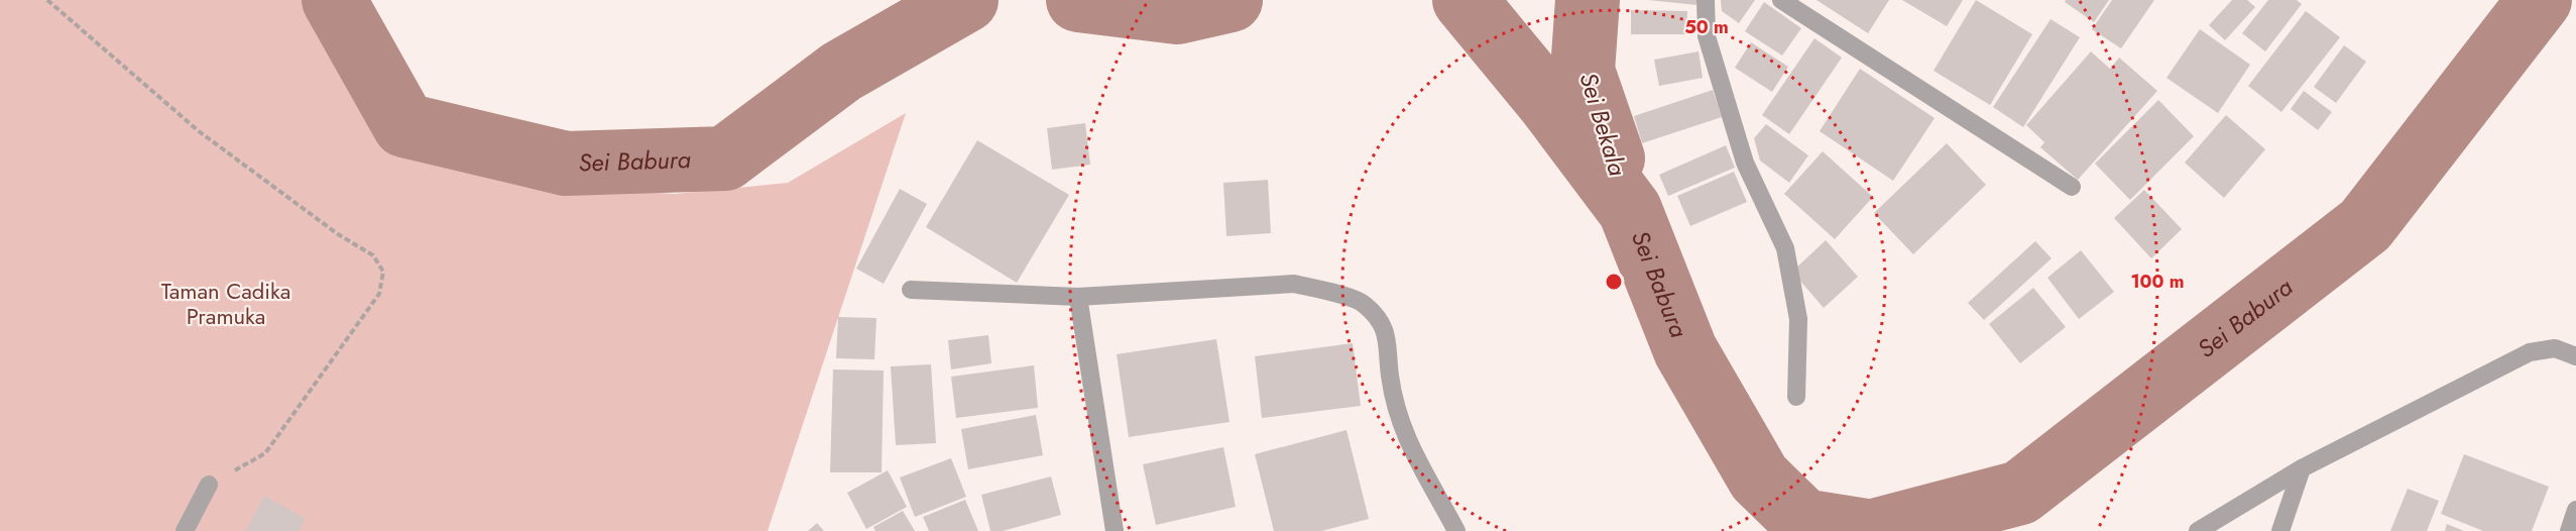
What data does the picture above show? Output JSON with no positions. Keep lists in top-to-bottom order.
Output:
{
  "water": ["Sei Bekala", "Sei Babura"],
  "parks": ["Taman Cadika Pramuka"],
  "rings": ["50 m", "100 m"]
}
